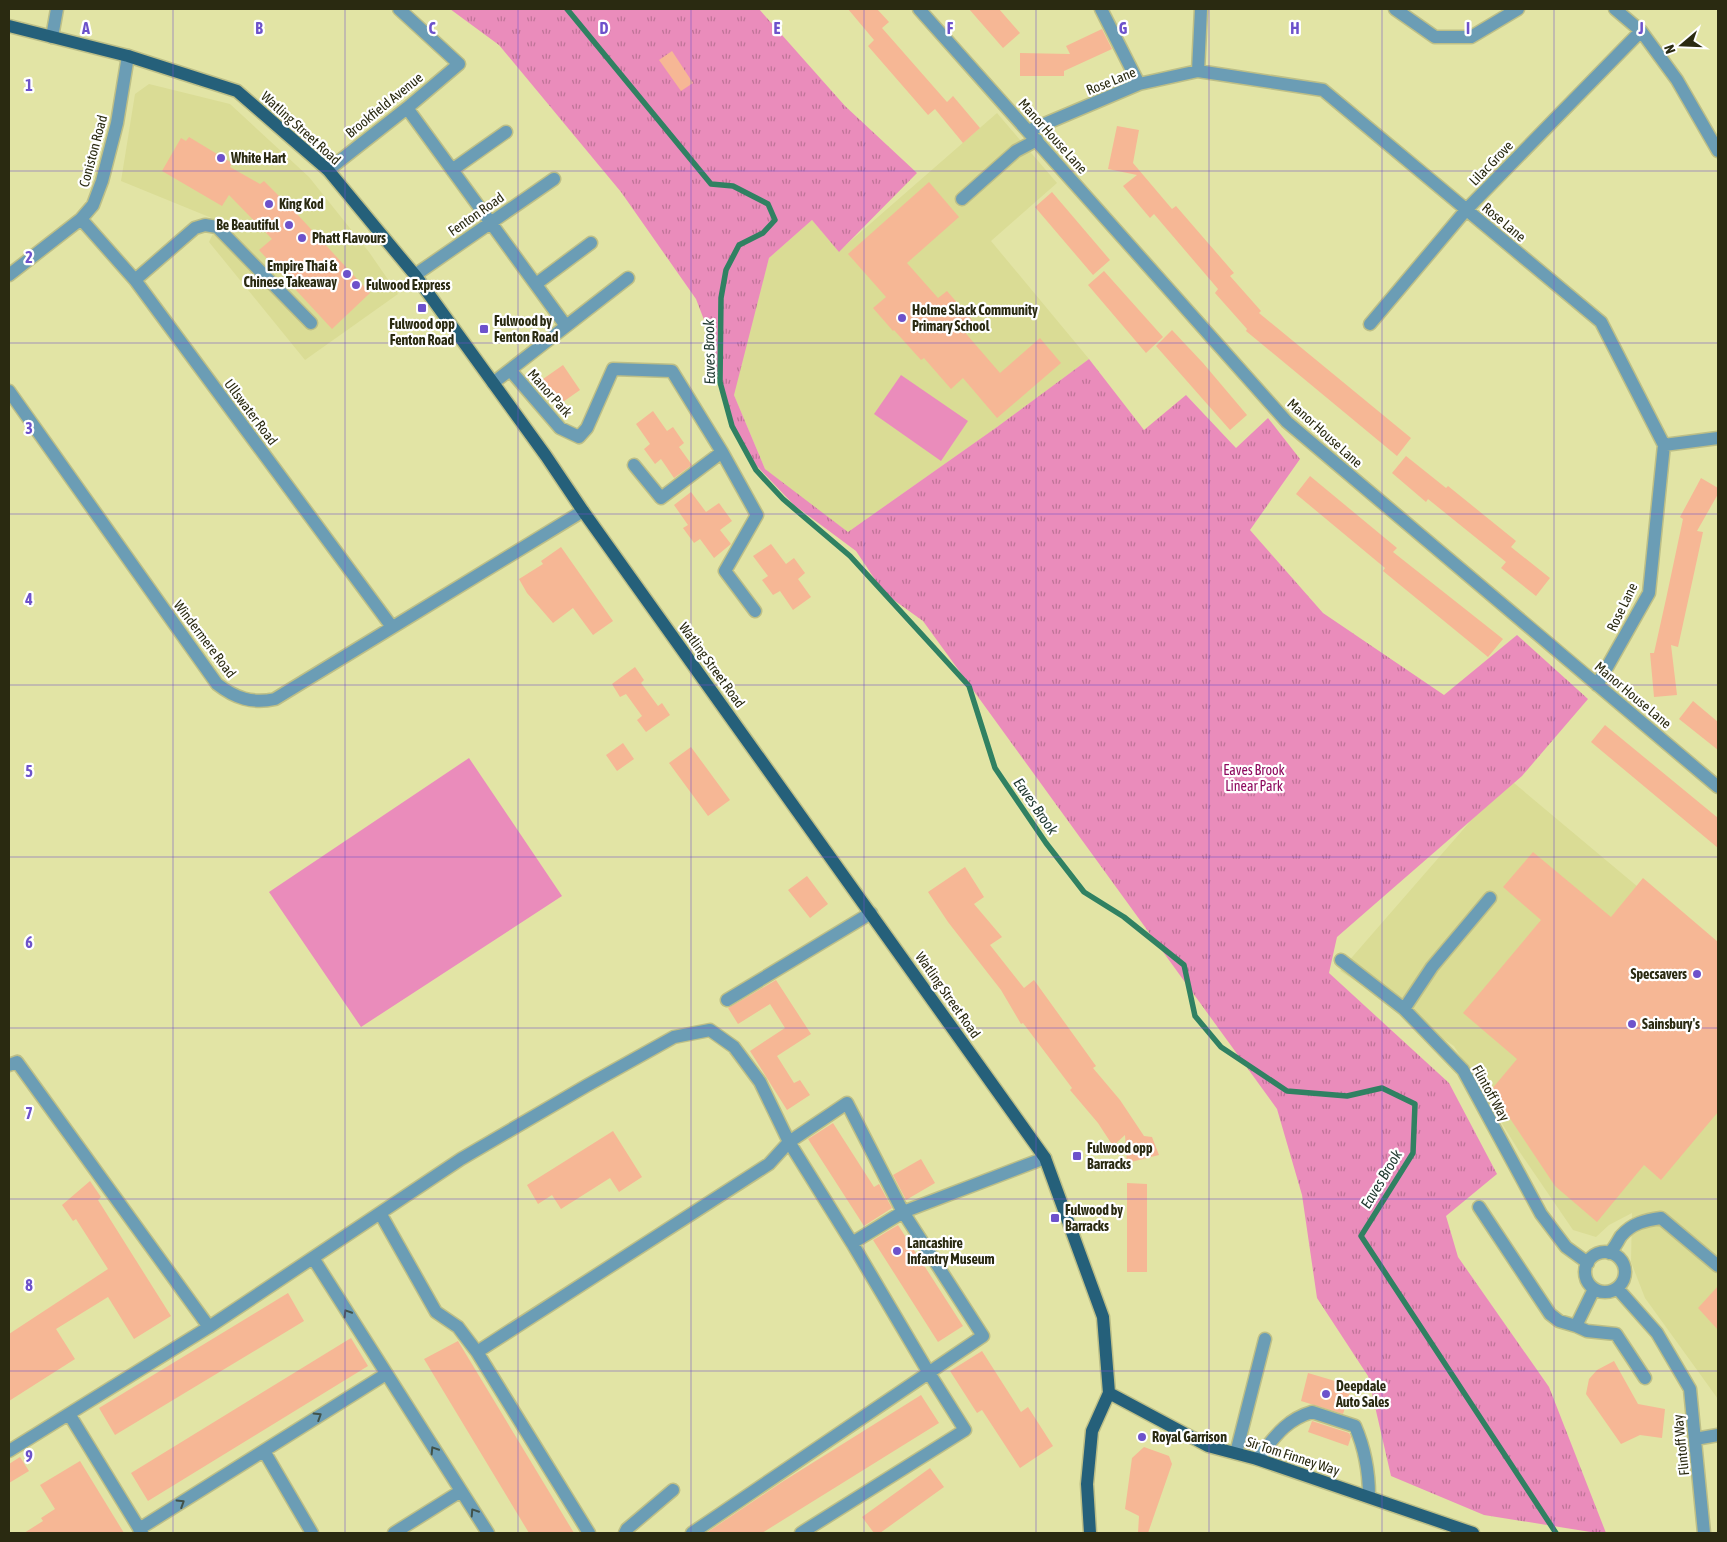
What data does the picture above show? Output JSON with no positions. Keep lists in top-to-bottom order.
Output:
{
  "streets": {
    "main road": ["Watling Street Road", "Sir Tom Finney Way"],
    "street": [
      "Rose Lane",
      "Brookfield Avenue",
      "Manor House Lane",
      "Coniston Road",
      "Lilac Grove",
      "Fenton Road",
      "Manor Park",
      "Ullswater Road",
      "Windermere Road",
      "Flintoff Way"
    ]
  },
  "crossings": [
    ["Rose Lane", "Manor House Lane"],
    ["Rose Lane", "Lilac Grove"],
    ["Brookfield Avenue", "Watling Street Road"],
    ["Watling Street Road", "Coniston Road"],
    ["Watling Street Road", "Fenton Road"],
    ["Watling Street Road", "Windermere Road"],
    ["Watling Street Road", "Sir Tom Finney Way"],
    ["Coniston Road", "Ullswater Road"],
    ["Ullswater Road", "Windermere Road"]
  ],
  "water": ["Eaves Brook"],
  "parks": ["Eaves Brook Linear Park"],
  "places": {
    "other": [
      "White Hart",
      "King Kod",
      "Be Beautiful",
      "Phatt Flavours",
      "Empire Thai & Chinese Takeaway",
      "Fulwood Express",
      "Holme Slack Community Primary School",
      "Specsavers",
      "Sainsbury's",
      "Lancashire Infantry Museum",
      "Deepdale Auto Sales",
      "Royal Garrison"
    ],
    "transit": [
      "Fulwood opp Fenton Road",
      "Fulwood by Fenton Road",
      "Fulwood opp Barracks",
      "Fulwood by Barracks"
    ]
  },
  "north": "left",
  "grid": {
    "columns": [
      "A",
      "B",
      "C",
      "D",
      "E",
      "F",
      "G",
      "H",
      "I",
      "J"
    ],
    "rows": [
      "1",
      "2",
      "3",
      "4",
      "5",
      "6",
      "7",
      "8",
      "9"
    ]
  }
}
